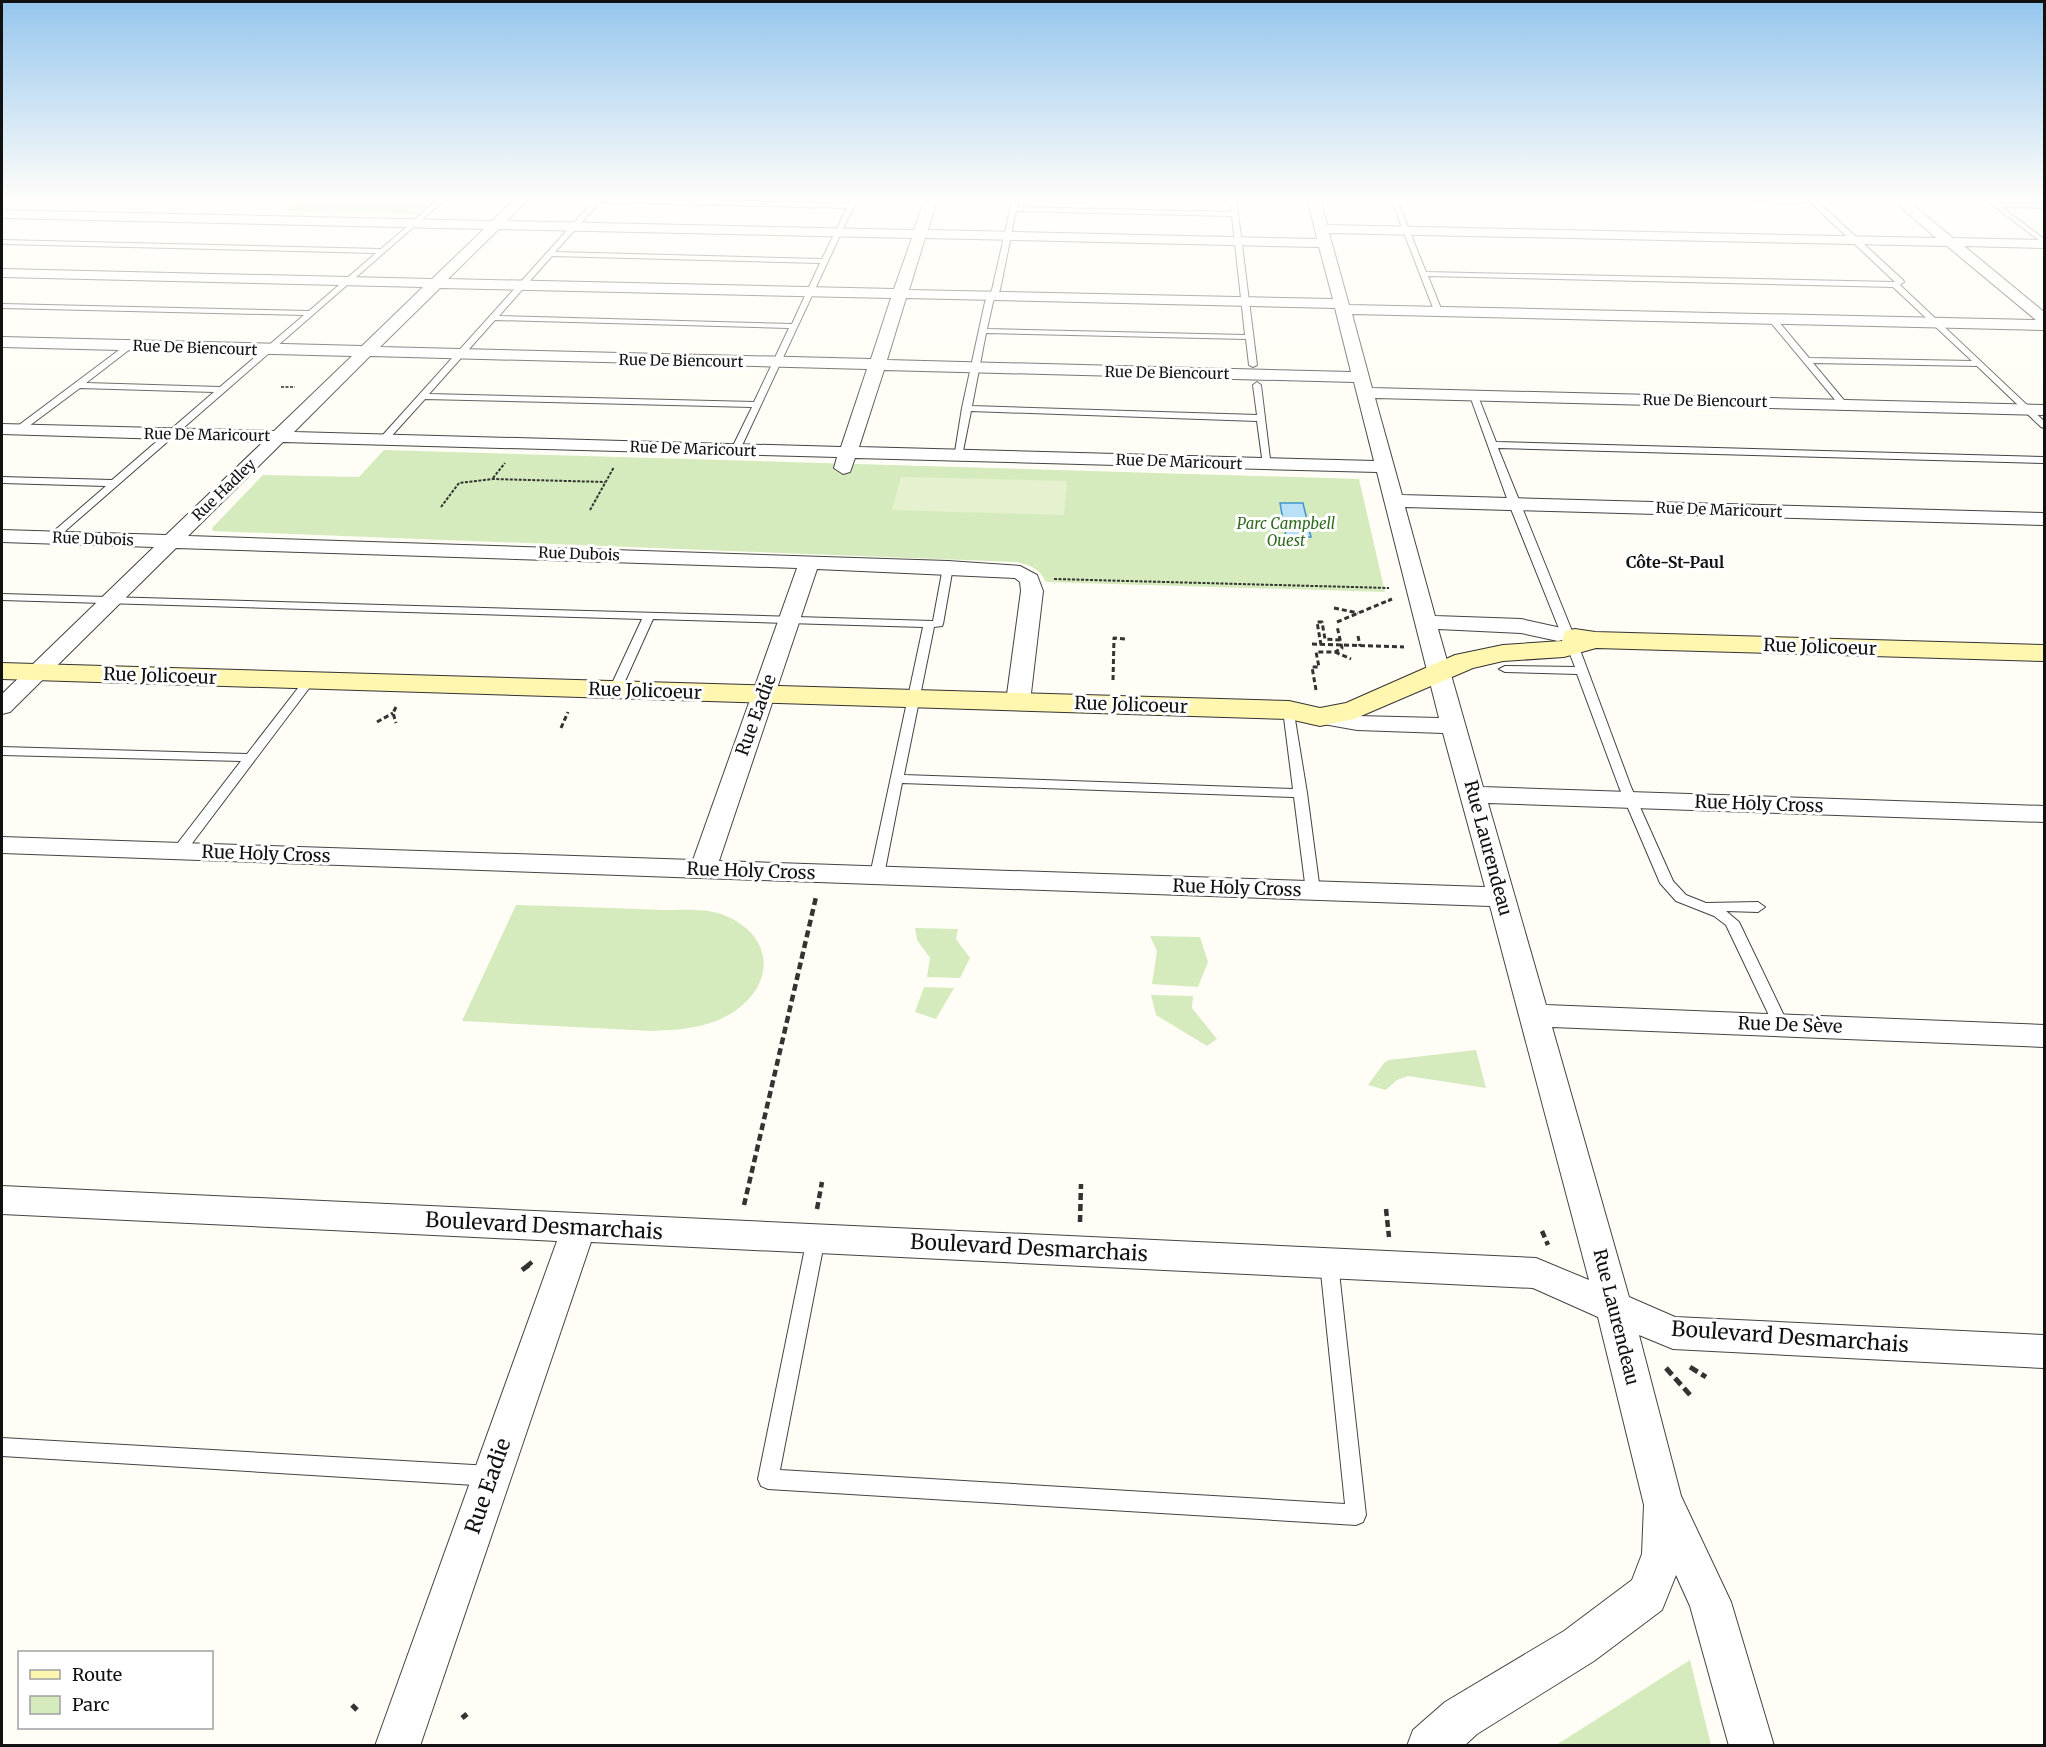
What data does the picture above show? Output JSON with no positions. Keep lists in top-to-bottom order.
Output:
{
  "streets": {
    "street": [
      "Rue De Biencourt",
      "Rue De Maricourt",
      "Rue Hadley",
      "Rue Dubois",
      "Rue Jolicoeur",
      "Rue Eadie",
      "Rue Holy Cross",
      "Rue Laurendeau",
      "Rue De Sève",
      "Boulevard Desmarchais"
    ]
  },
  "crossings": [
    ["Rue De Biencourt", "Rue Hadley"],
    ["Rue De Biencourt", "Rue Laurendeau"],
    ["Rue De Maricourt", "Rue Hadley"],
    ["Rue De Maricourt", "Rue Laurendeau"],
    ["Rue Hadley", "Rue Dubois"],
    ["Rue Hadley", "Rue Jolicoeur"],
    ["Rue Dubois", "Rue Jolicoeur"],
    ["Rue Dubois", "Rue Eadie"],
    ["Rue Jolicoeur", "Rue Eadie"],
    ["Rue Jolicoeur", "Rue Laurendeau"],
    ["Rue Eadie", "Rue Holy Cross"],
    ["Rue Eadie", "Boulevard Desmarchais"],
    ["Rue Holy Cross", "Rue Laurendeau"],
    ["Rue Laurendeau", "Rue De Sève"],
    ["Rue Laurendeau", "Boulevard Desmarchais"]
  ],
  "districts": ["Côte-St-Paul"],
  "parks": ["Parc Campbell Ouest"],
  "legend": ["Route", "Parc"]
}
